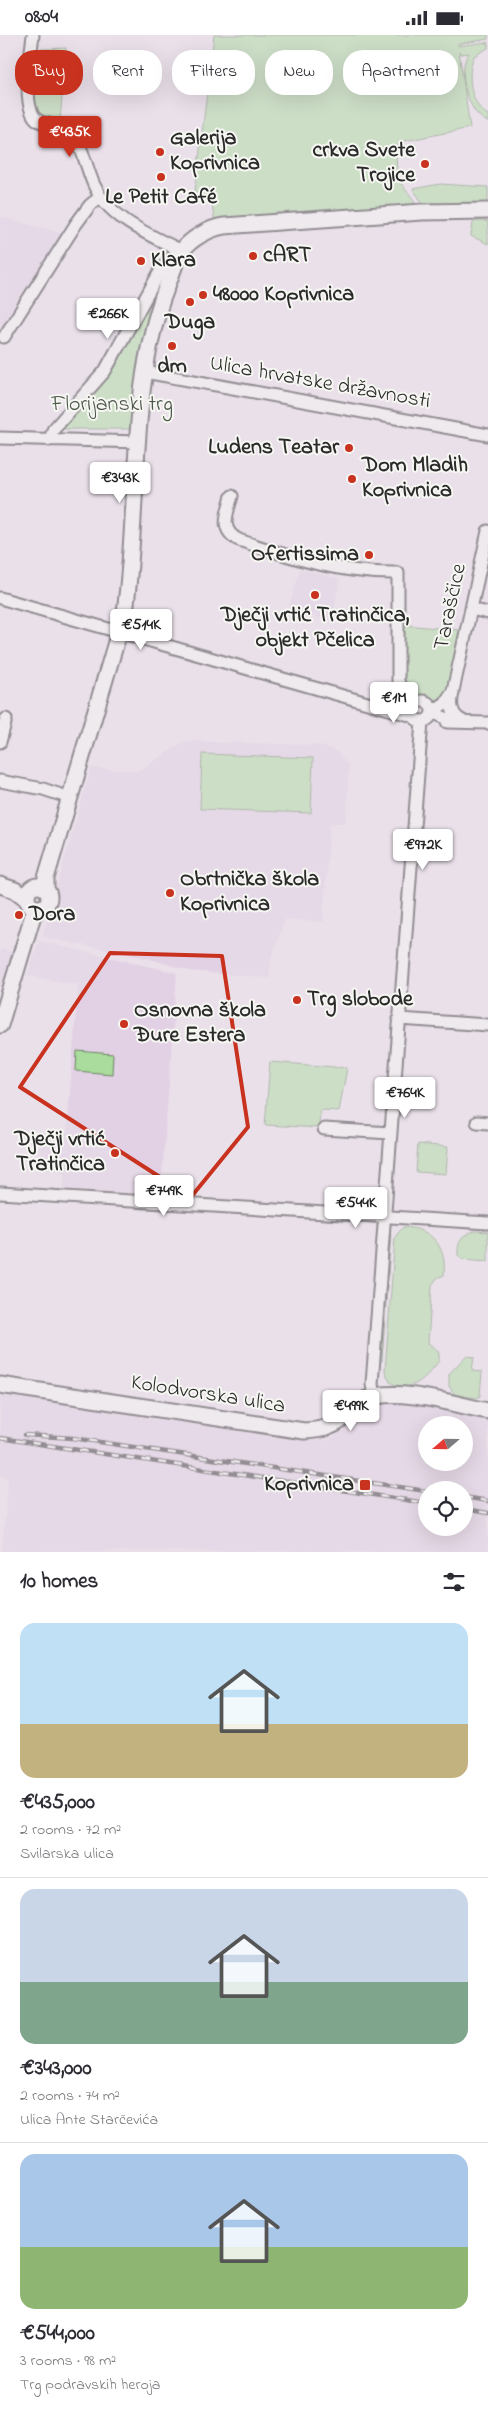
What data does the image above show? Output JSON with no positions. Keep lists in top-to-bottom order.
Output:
{
  "streets": {
    "main road": ["Kolodvorska ulica"],
    "street": ["Ulica hrvatske državnosti", "Taraščice"]
  },
  "parks": ["Florijanski trg"],
  "places": {
    "other": [
      "Galerija Koprivnica",
      "crkva Svete Trojice",
      "Le Petit Café",
      "cART",
      "Klara",
      "48000 Koprivnica",
      "Duga",
      "dm",
      "Ludens Teatar",
      "Dom Mladih Koprivnica",
      "Ofertissima",
      "Dječji vrtić Tratinčica, objekt Pčelica",
      "Obrtnička škola Koprivnica",
      "Dora",
      "Trg slobode",
      "Osnovna škola Đure Estera",
      "Dječji vrtić Tratinčica"
    ],
    "transit": ["Koprivnica"]
  },
  "north": "left",
  "page": {
    "status": "08:04",
    "chip": [
      "Buy",
      "Rent",
      "Filters",
      "New",
      "Apartment"
    ],
    "price": [
      "€435K",
      "€266K",
      "€343K",
      "€514K",
      "€1M",
      "€972K",
      "€764K",
      "€749K",
      "€544K",
      "€499K"
    ],
    "heading": "10 homes",
    "list": [
      {
        "name": "€435,000",
        "note": "2 rooms · 72 m² · Svilarska ulica"
      },
      {
        "name": "€343,000",
        "note": "2 rooms · 74 m² · Ulica Ante Starčevića"
      },
      {
        "name": "€544,000",
        "note": "3 rooms · 98 m² · Trg podravskih heroja"
      }
    ]
  }
}
